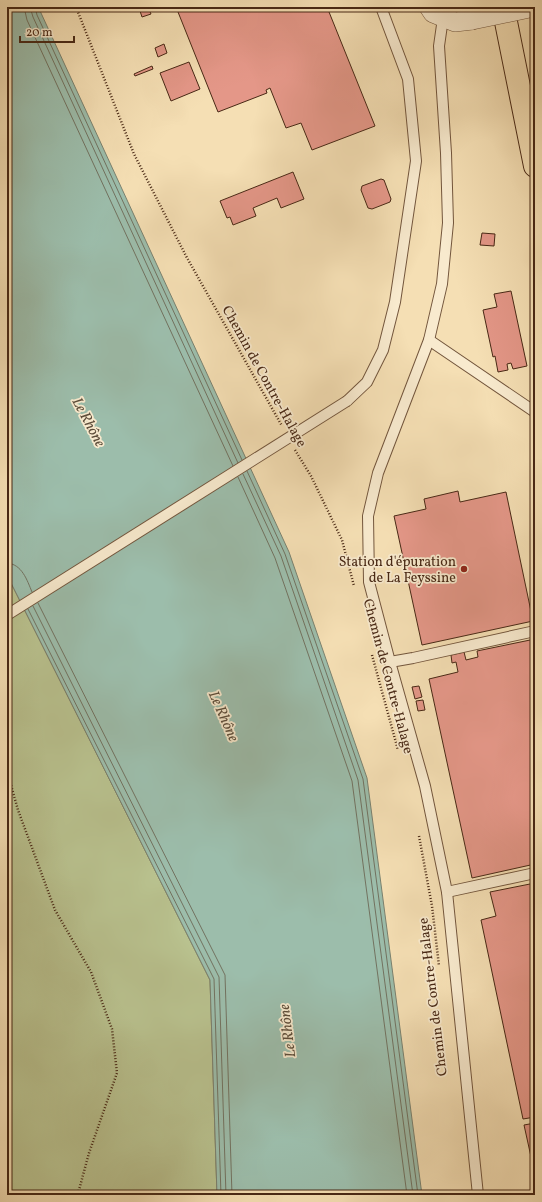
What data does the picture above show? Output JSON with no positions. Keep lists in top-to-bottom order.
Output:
{
  "streets": {
    "path": ["Chemin de Contre-Halage"]
  },
  "water": ["Le Rhône"],
  "places": ["Station d'épuration de La Feyssine"],
  "scale_bar": "20 m"
}
